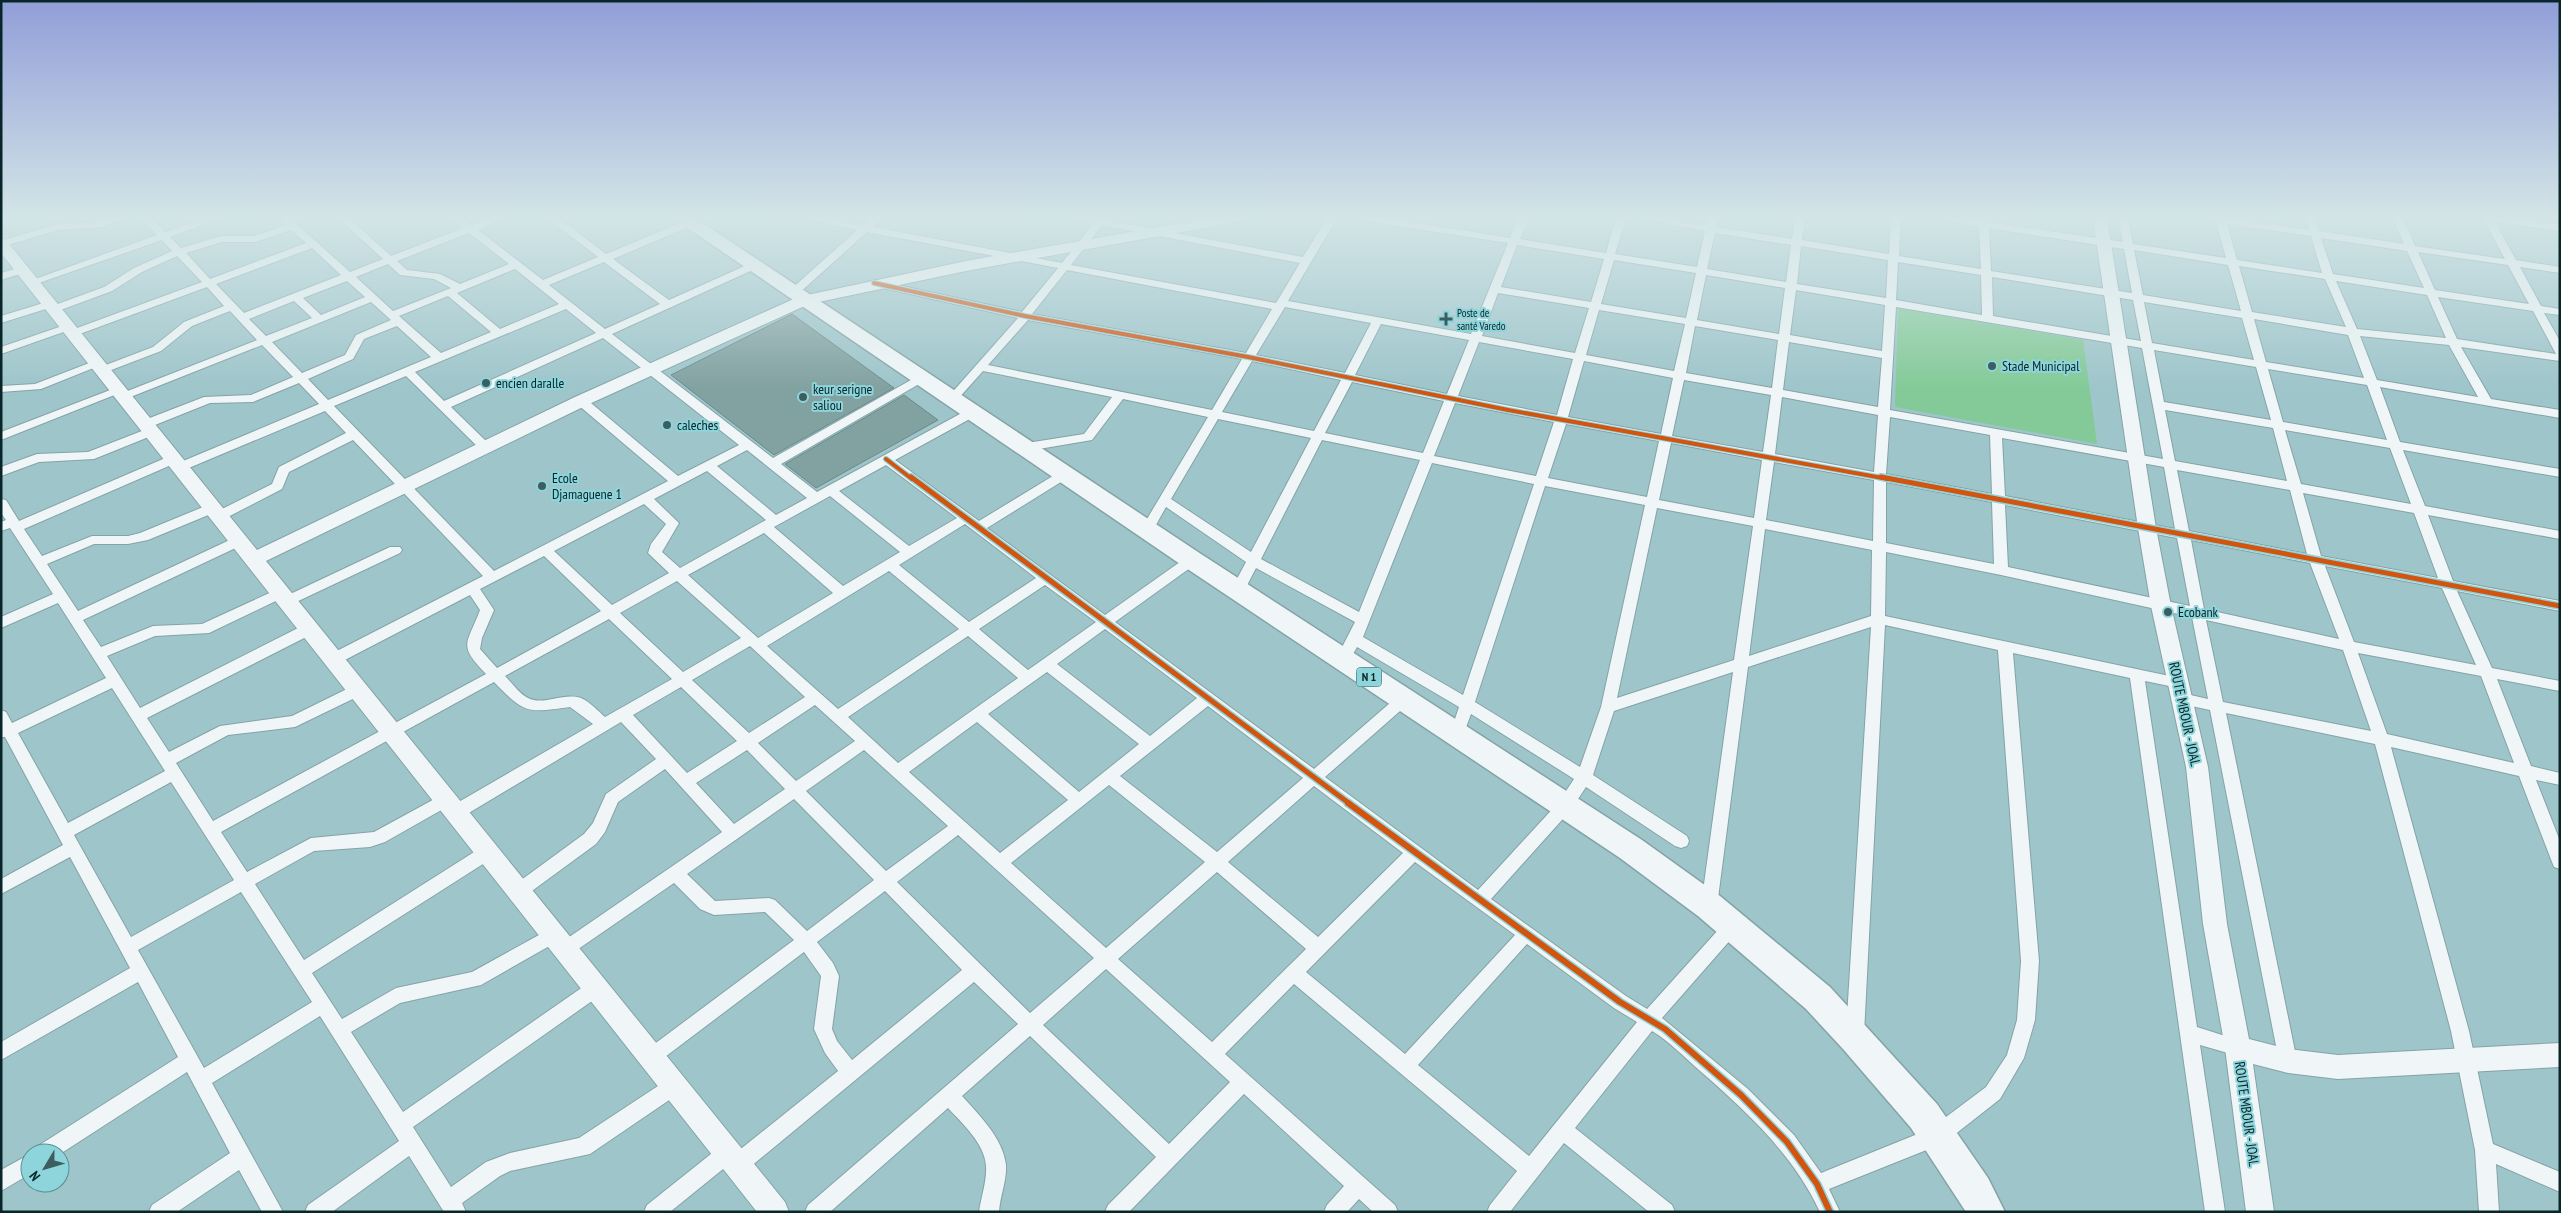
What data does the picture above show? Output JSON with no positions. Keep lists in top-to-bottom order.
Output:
{
  "streets": {
    "highway": ["N 1"],
    "main road": ["ROUTE MBOUR - JOAL"]
  },
  "places": {
    "health": ["Poste de santé Varedo"],
    "other": [
      "Stade Municipal",
      "encien daralle",
      "keur serigne saliou",
      "caleches",
      "Ecole Djamaguene 1",
      "Ecobank"
    ]
  },
  "north": "bottom left"
}
